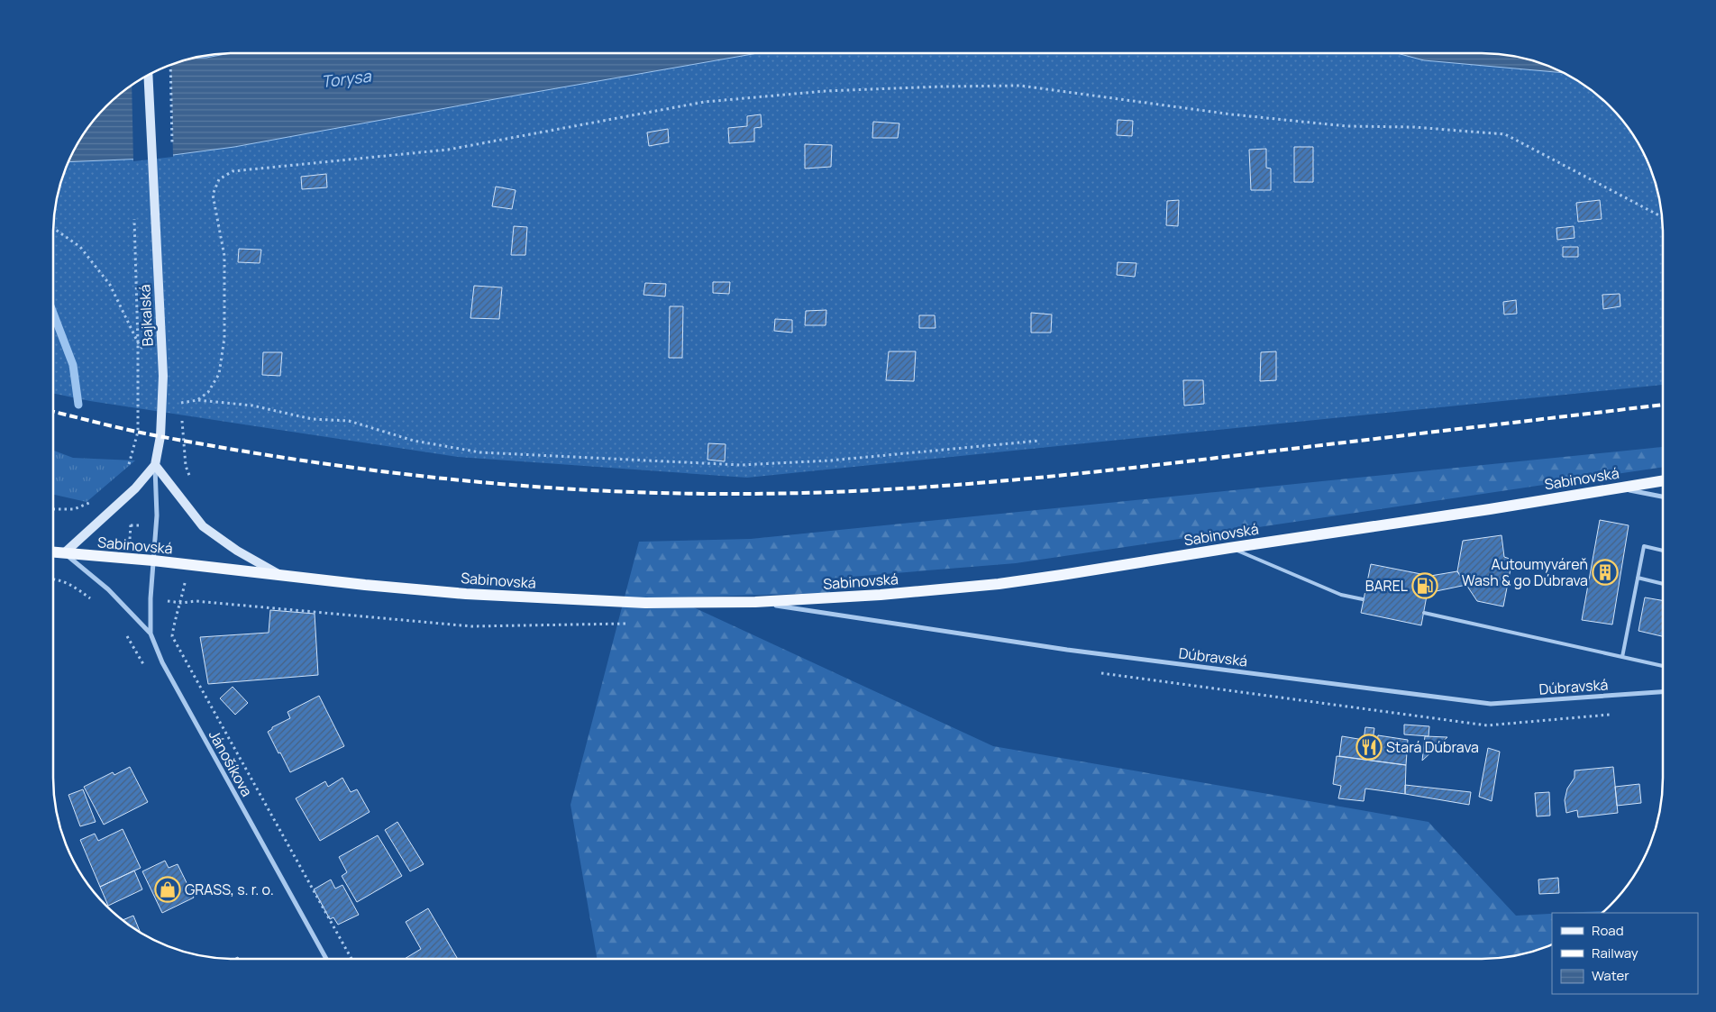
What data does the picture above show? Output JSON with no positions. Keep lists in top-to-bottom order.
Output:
{
  "streets": {
    "main road": ["Sabinovská"],
    "street": ["Bajkalská", "Dúbravská", "Jánošíkova"]
  },
  "crossings": [
    ["Bajkalská", "Sabinovská"],
    ["Bajkalská", "Jánošíkova"],
    ["Sabinovská", "Dúbravská"],
    ["Sabinovská", "Jánošíkova"]
  ],
  "water": ["Torysa"],
  "places": {
    "building": ["Autoumyváreň Wash & go Dúbrava"],
    "fuel station": ["BAREL"],
    "restaurant": ["Stará Dúbrava"],
    "shop": ["GRASS, s. r. o."]
  },
  "legend": ["Road", "Railway", "Water"]
}
